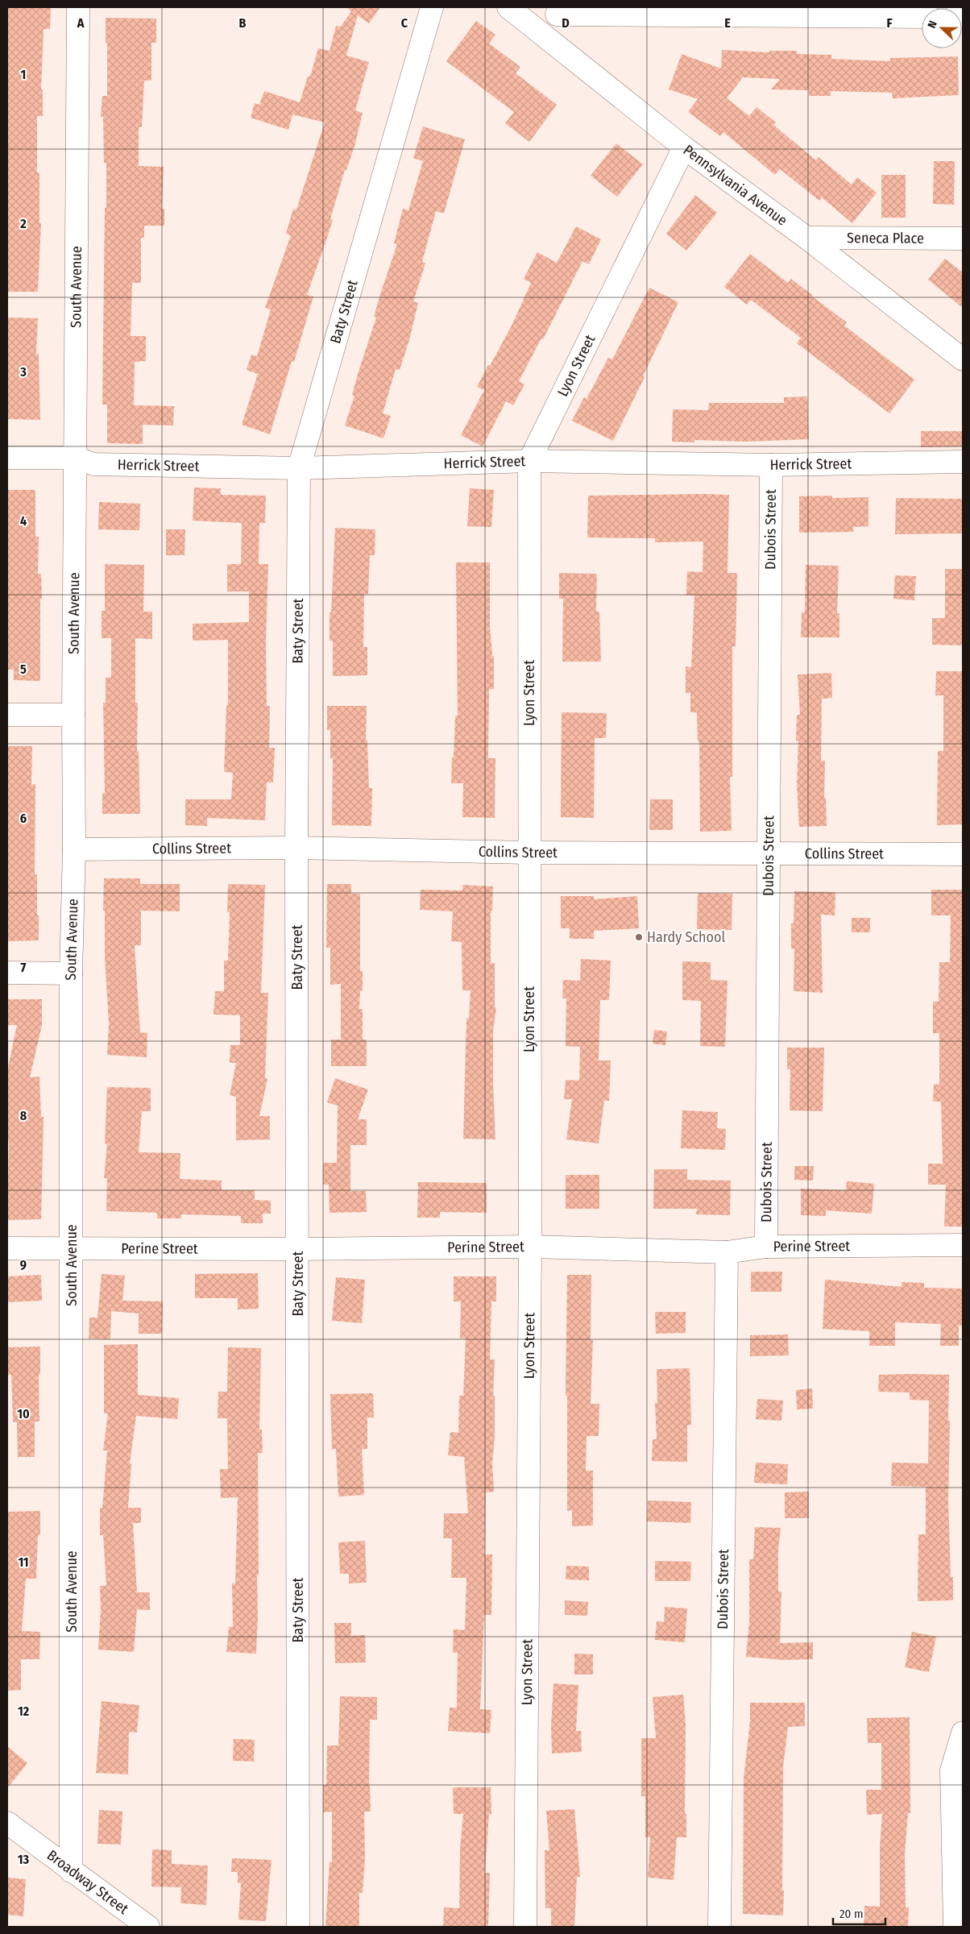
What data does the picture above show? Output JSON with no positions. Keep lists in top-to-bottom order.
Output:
{
  "streets": {
    "street": [
      "Pennsylvania Avenue",
      "Seneca Place",
      "South Avenue",
      "Baty Street",
      "Lyon Street",
      "Herrick Street",
      "Dubois Street",
      "Collins Street",
      "Perine Street",
      "Broadway Street"
    ]
  },
  "crossings": [
    ["Pennsylvania Avenue", "Seneca Place"],
    ["Pennsylvania Avenue", "Lyon Street"],
    ["South Avenue", "Herrick Street"],
    ["South Avenue", "Collins Street"],
    ["South Avenue", "Perine Street"],
    ["South Avenue", "Broadway Street"],
    ["Baty Street", "Herrick Street"],
    ["Baty Street", "Collins Street"],
    ["Baty Street", "Perine Street"],
    ["Lyon Street", "Herrick Street"],
    ["Lyon Street", "Collins Street"],
    ["Lyon Street", "Perine Street"],
    ["Herrick Street", "Dubois Street"],
    ["Dubois Street", "Collins Street"],
    ["Dubois Street", "Perine Street"]
  ],
  "places": ["Hardy School"],
  "scale_bar": "20 m",
  "north": "left",
  "grid": {
    "columns": [
      "A",
      "B",
      "C",
      "D",
      "E",
      "F"
    ],
    "rows": [
      "1",
      "2",
      "3",
      "4",
      "5",
      "6",
      "7",
      "8",
      "9",
      "10",
      "11",
      "12",
      "13"
    ]
  }
}
